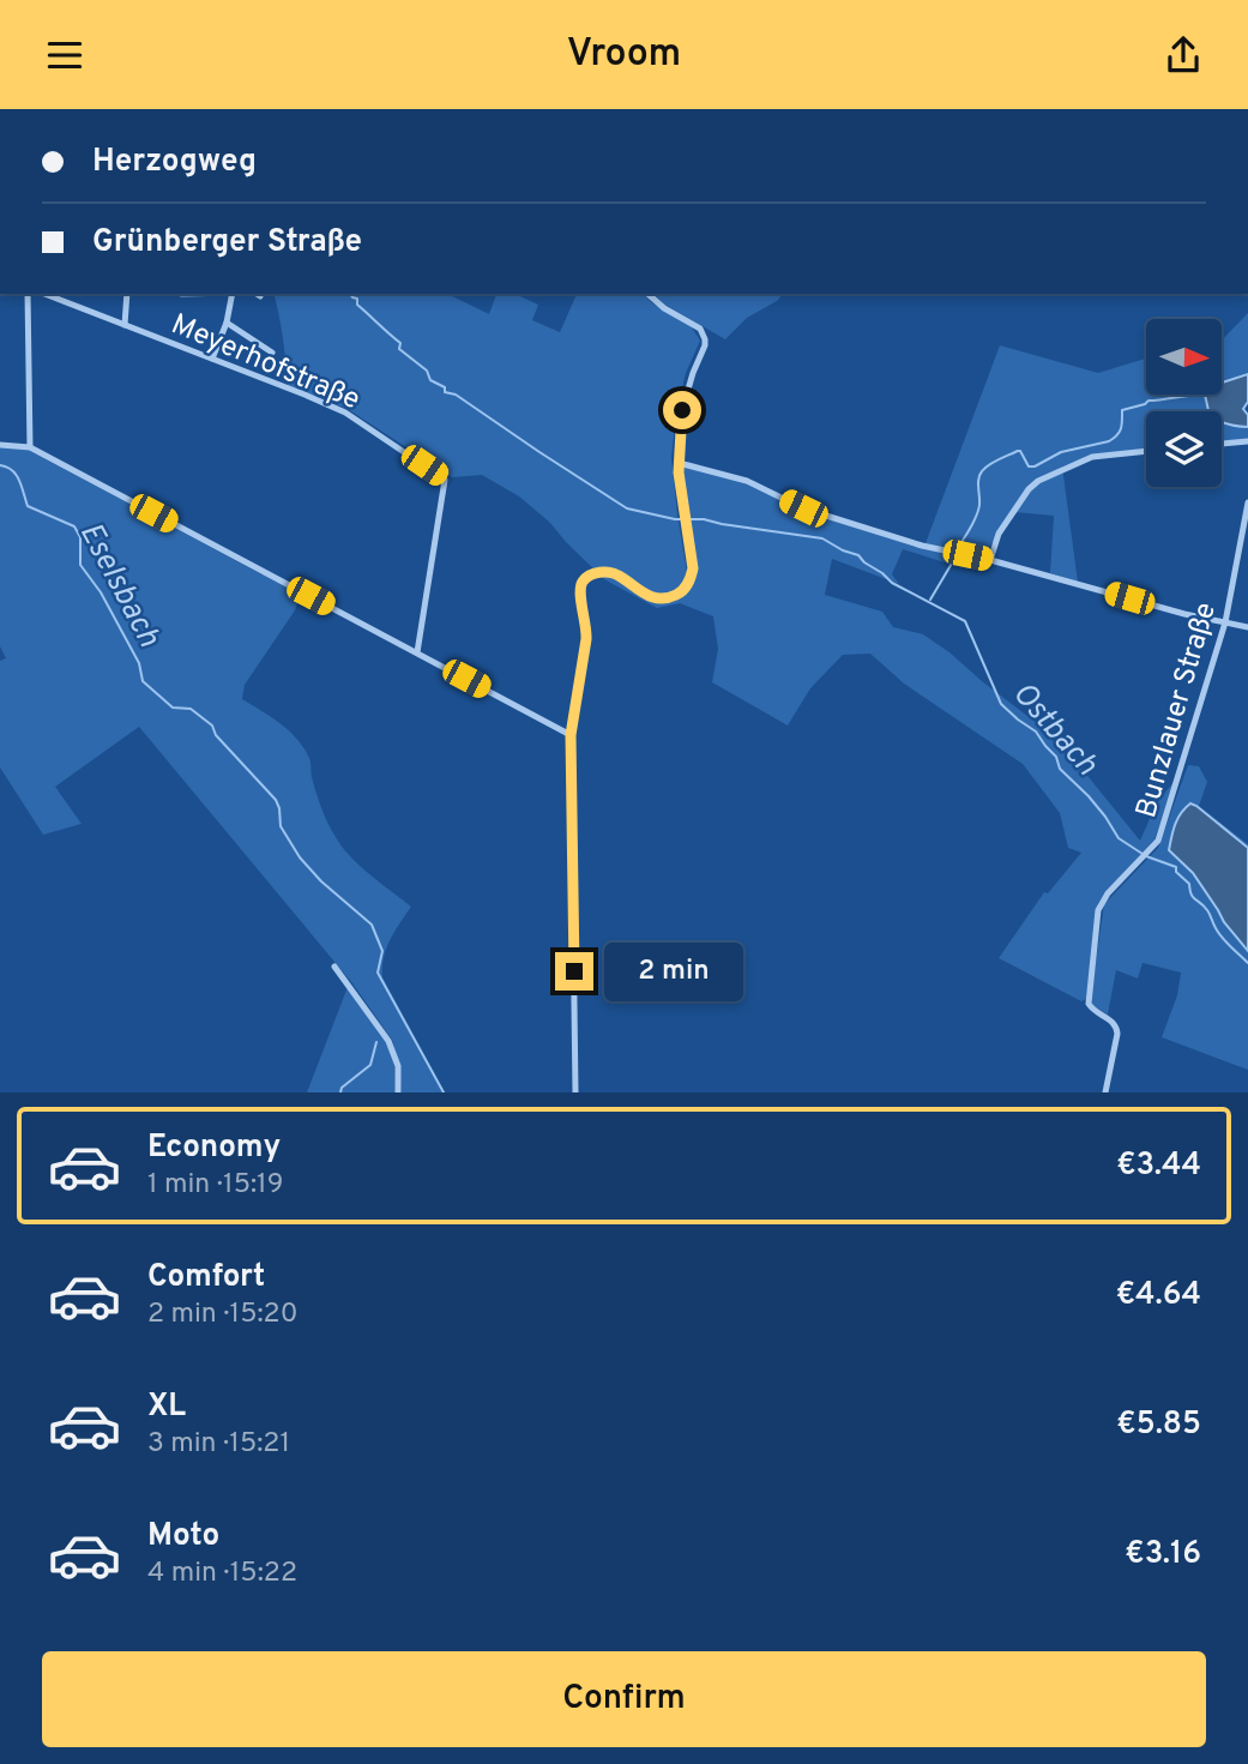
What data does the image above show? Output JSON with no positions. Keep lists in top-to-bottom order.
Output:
{
  "streets": {
    "street": ["Meyerhofstraße", "Bunzlauer Straße"]
  },
  "water": ["Eselsbach", "Ostbach"],
  "north": "right",
  "page": {
    "header": "Vroom",
    "banner": ["Herzogweg", "Grünberger Straße"],
    "bubble": "2 min",
    "list": [
      {
        "name": "Economy",
        "note": "1 min · 15:19",
        "value": "€3.44"
      },
      {
        "name": "Comfort",
        "note": "2 min · 15:20",
        "value": "€4.64"
      },
      {
        "name": "XL",
        "note": "3 min · 15:21",
        "value": "€5.85"
      },
      {
        "name": "Moto",
        "note": "4 min · 15:22",
        "value": "€3.16"
      }
    ],
    "buttons": "Confirm"
  }
}
